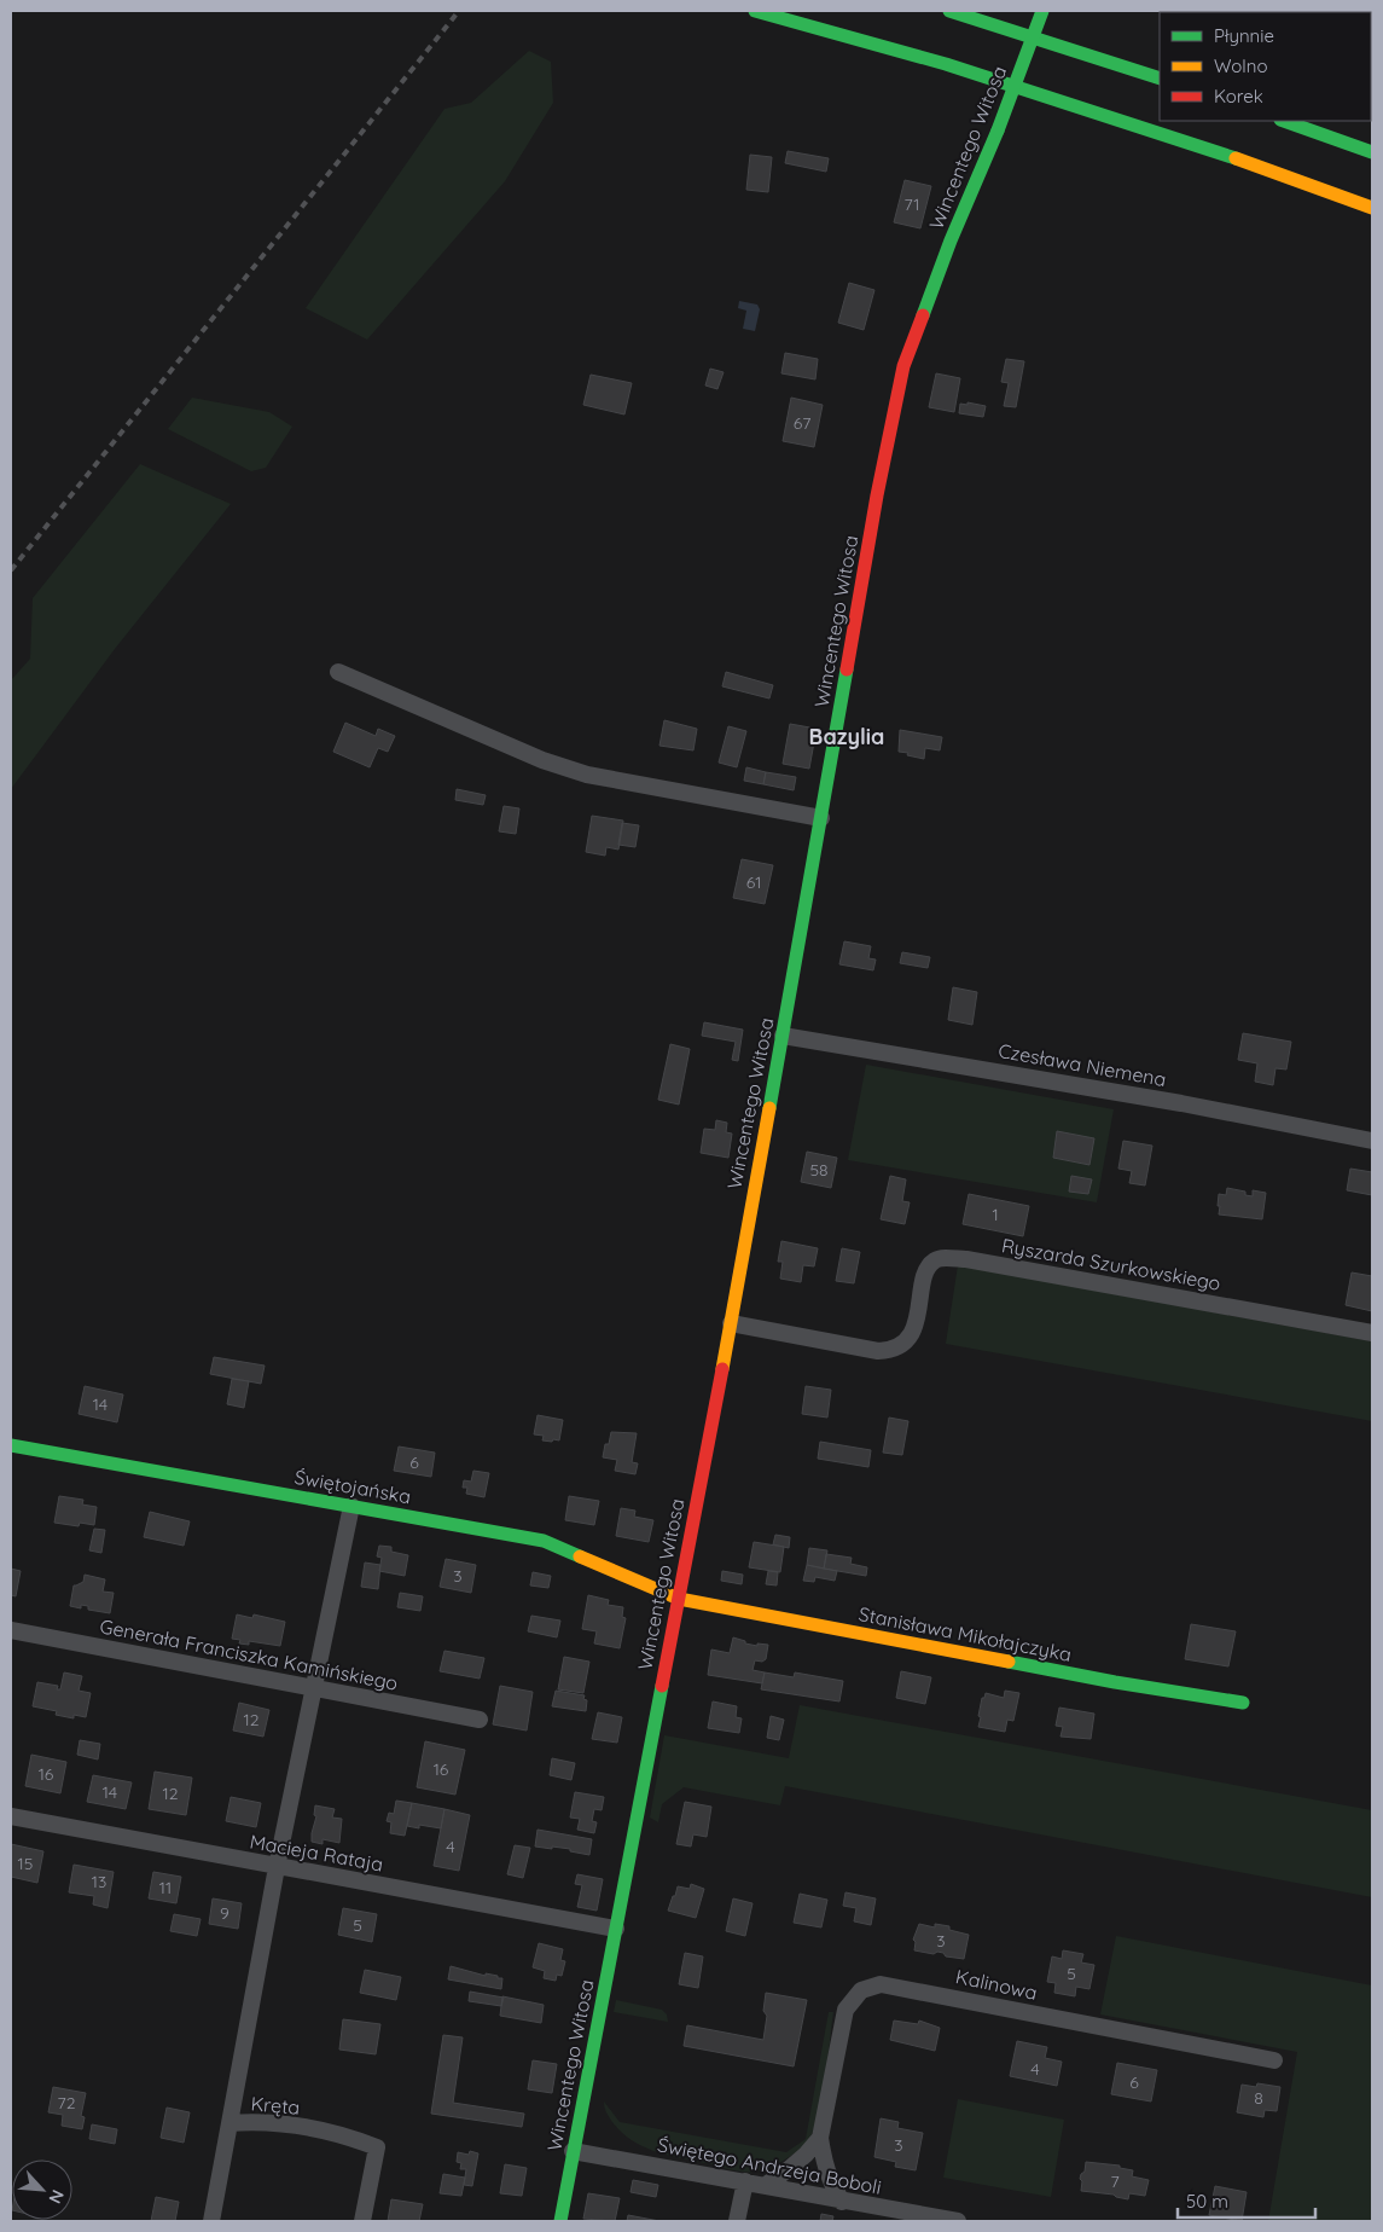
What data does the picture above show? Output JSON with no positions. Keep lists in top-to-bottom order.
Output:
{
  "streets": {
    "main road": ["Wincentego Witosa", "Świętojańska", "Stanisława Mikołajczyka"],
    "street": [
      "Czesława Niemena",
      "Ryszarda Szurkowskiego",
      "Generała Franciszka Kamińskiego",
      "Macieja Rataja",
      "Kalinowa",
      "Kręta",
      "Świętego Andrzeja Boboli"
    ]
  },
  "crossings": [
    ["Wincentego Witosa", "Czesława Niemena"],
    ["Wincentego Witosa", "Ryszarda Szurkowskiego"],
    ["Wincentego Witosa", "Świętojańska"],
    ["Wincentego Witosa", "Stanisława Mikołajczyka"],
    ["Wincentego Witosa", "Macieja Rataja"],
    ["Wincentego Witosa", "Świętego Andrzeja Boboli"],
    ["Świętojańska", "Stanisława Mikołajczyka"],
    ["Kalinowa", "Świętego Andrzeja Boboli"]
  ],
  "districts": ["Bazylia"],
  "house_numbers": [
    "71",
    "67",
    "61",
    "58",
    "1",
    "14",
    "6",
    "3",
    "12",
    "16",
    "16",
    "14",
    "12",
    "4",
    "15",
    "13",
    "11",
    "9",
    "5",
    "3",
    "5",
    "4",
    "6",
    "8",
    "72",
    "3",
    "7"
  ],
  "legend": ["Płynnie", "Wolno", "Korek"],
  "scale_bar": "50 m",
  "north": "bottom right"
}
